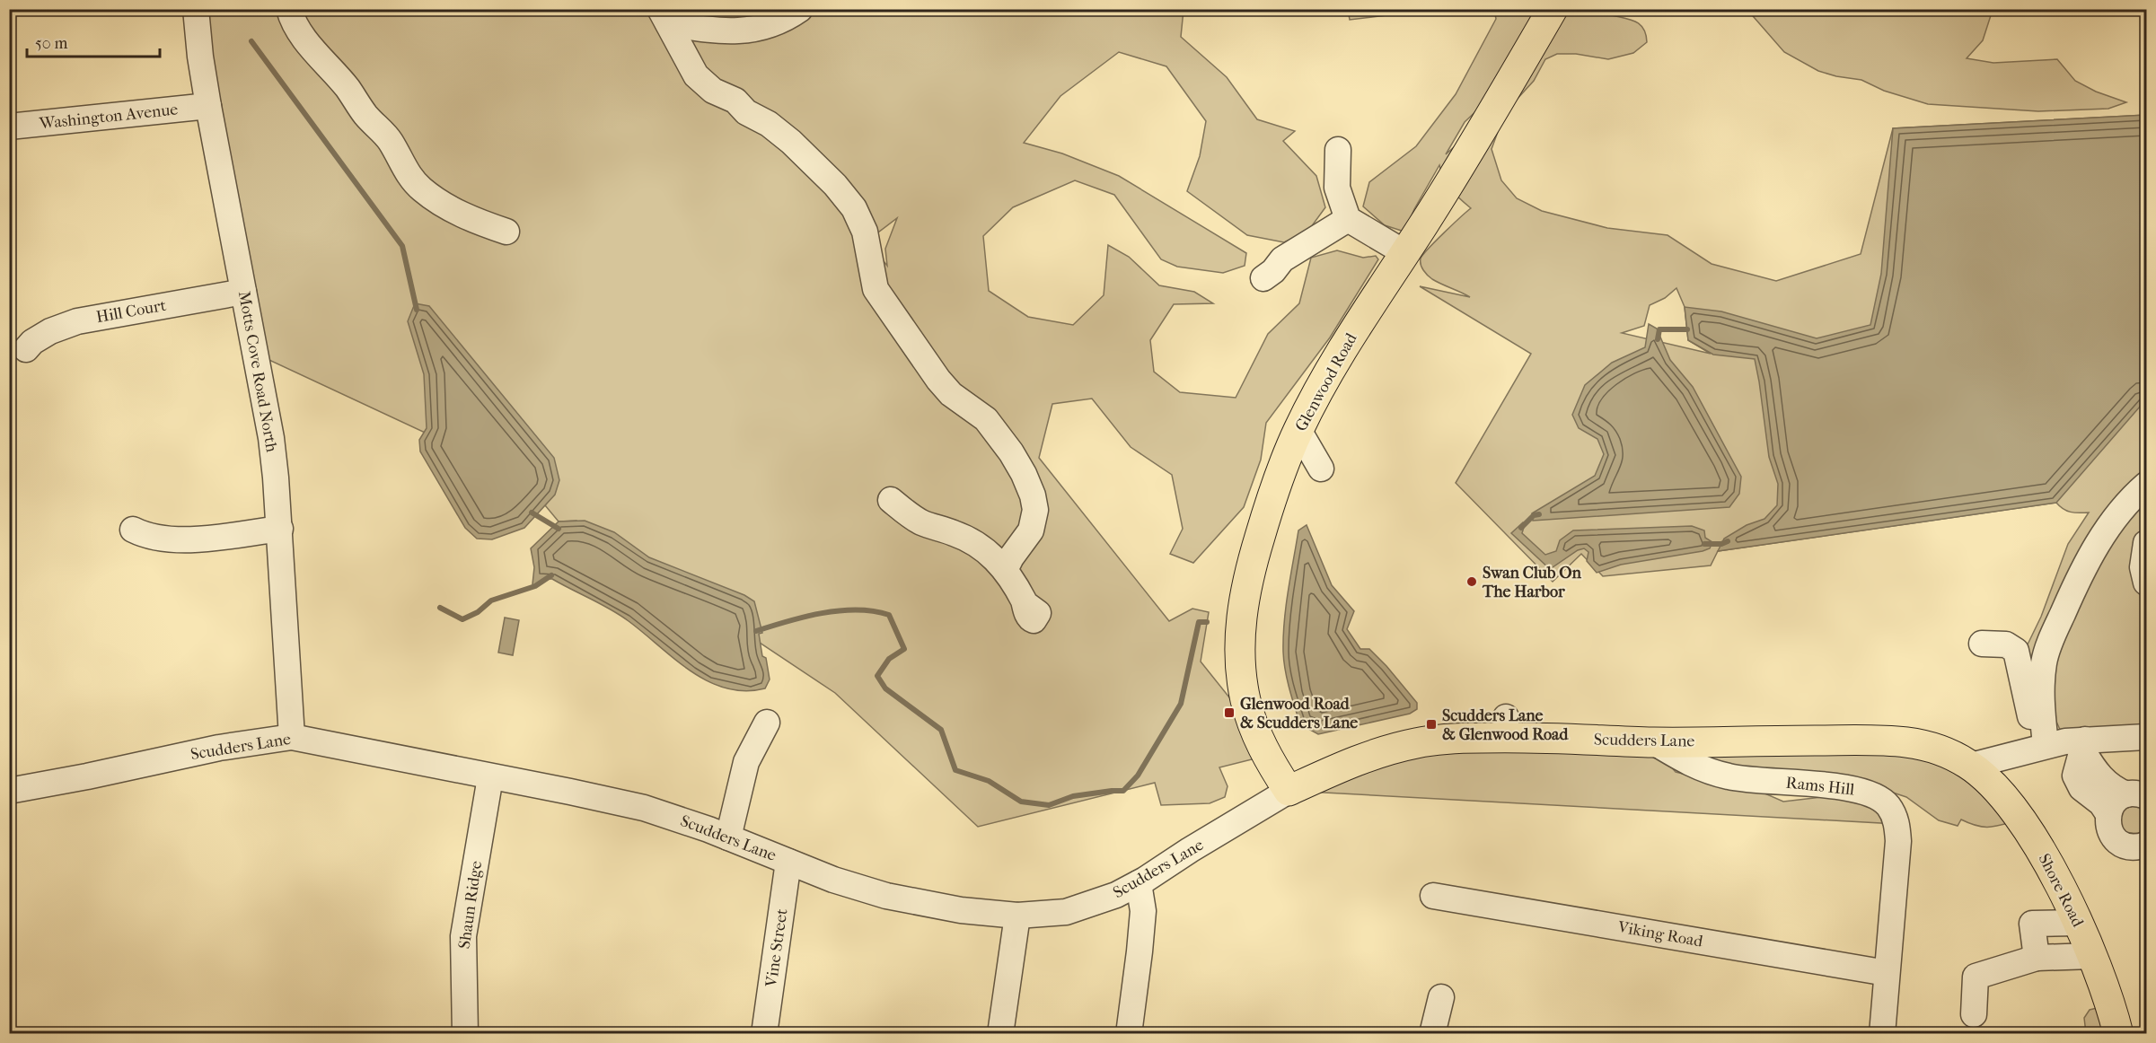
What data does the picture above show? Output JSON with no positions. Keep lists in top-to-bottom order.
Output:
{
  "streets": {
    "main road": ["Glenwood Road", "Scudders Lane", "Shore Road"],
    "street": [
      "Washington Avenue",
      "Hill Court",
      "Motts Cove Road North",
      "Rams Hill",
      "Shaun Ridge",
      "Viking Road",
      "Vine Street"
    ]
  },
  "crossings": [
    ["Washington Avenue", "Motts Cove Road North"],
    ["Hill Court", "Motts Cove Road North"],
    ["Motts Cove Road North", "Scudders Lane"],
    ["Glenwood Road", "Scudders Lane"],
    ["Scudders Lane", "Rams Hill"],
    ["Scudders Lane", "Shore Road"],
    ["Scudders Lane", "Shaun Ridge"],
    ["Scudders Lane", "Vine Street"],
    ["Rams Hill", "Viking Road"]
  ],
  "places": {
    "other": ["Swan Club On The Harbor"],
    "transit": ["Glenwood Road & Scudders Lane", "Scudders Lane & Glenwood Road"]
  },
  "scale_bar": "50 m"
}
